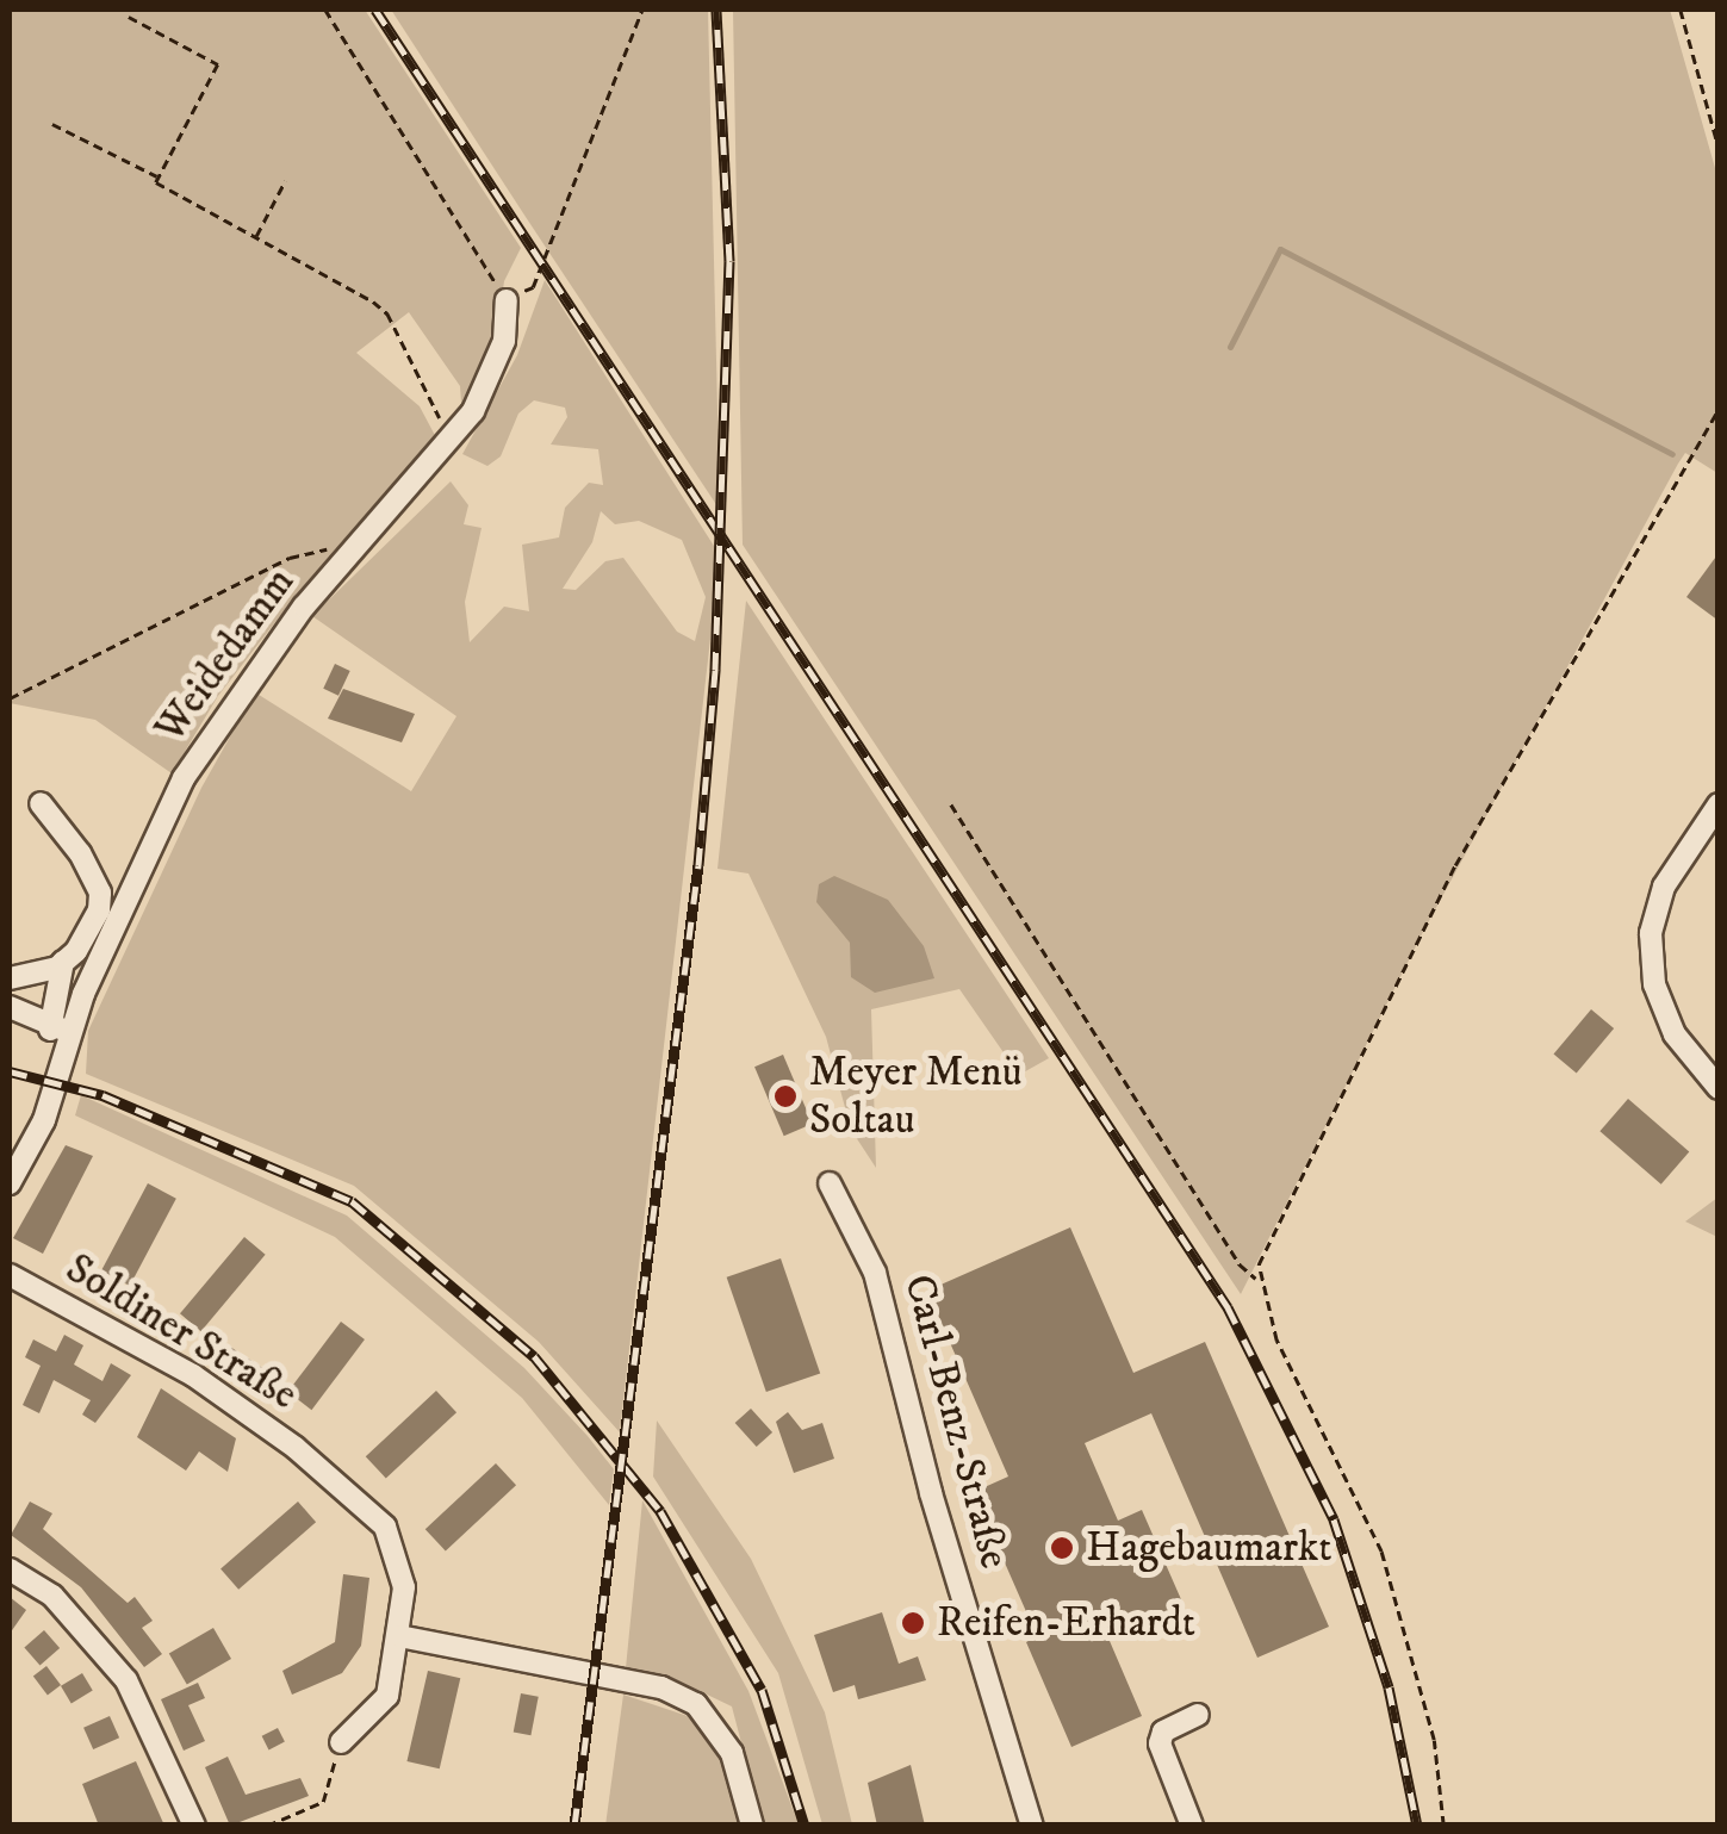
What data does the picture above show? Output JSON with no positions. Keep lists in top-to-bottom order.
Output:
{
  "streets": {
    "street": ["Weidedamm", "Soldiner Straße", "Carl-Benz-Straße"]
  },
  "places": ["Meyer Menü Soltau", "Hagebaumarkt", "Reifen-Erhardt"]
}
